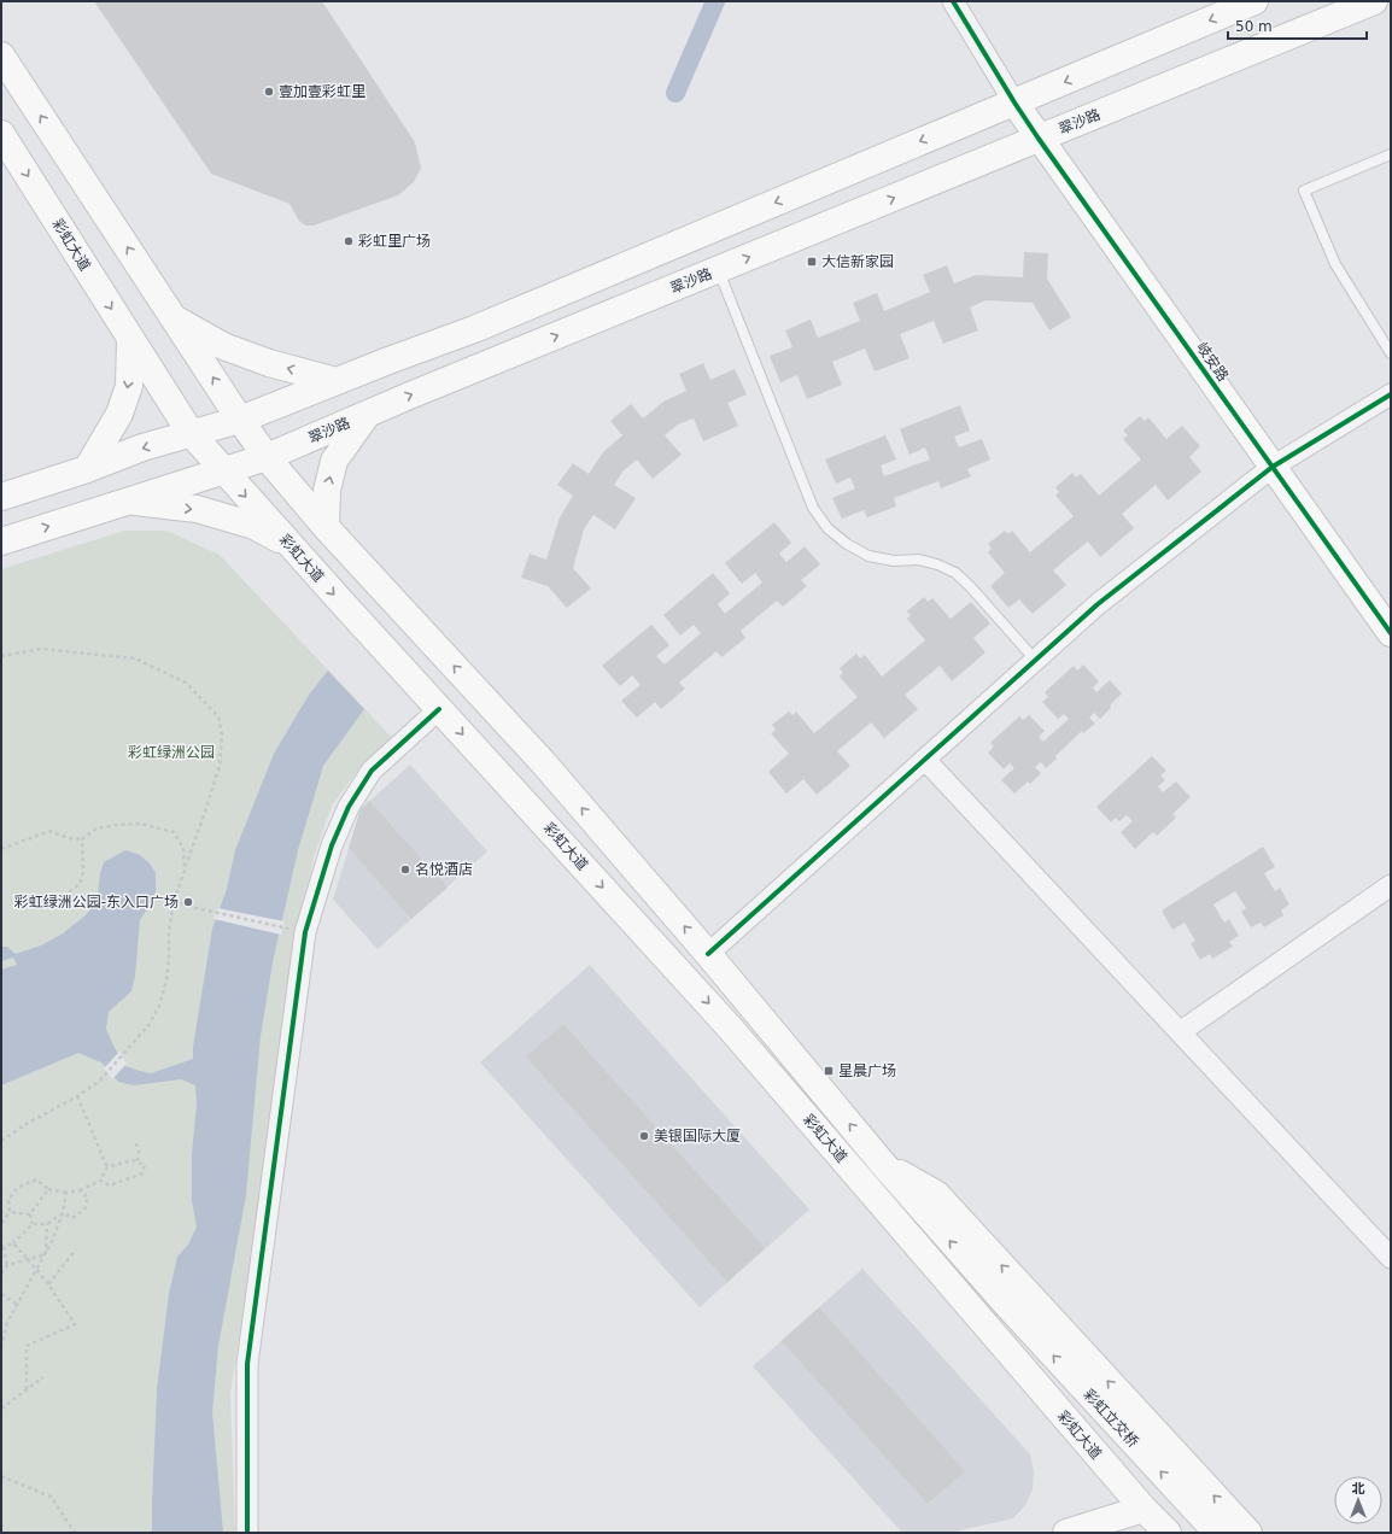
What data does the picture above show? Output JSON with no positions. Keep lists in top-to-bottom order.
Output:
{
  "streets": {
    "main road": [
      "翠沙路",
      "彩虹大道",
      "岐安路",
      "彩虹立交桥"
    ]
  },
  "crossings": [
    ["翠沙路", "彩虹大道"],
    ["翠沙路", "岐安路"],
    ["彩虹大道", "彩虹立交桥"]
  ],
  "parks": ["彩虹绿洲公园"],
  "places": {
    "other": [
      "壹加壹彩虹里",
      "彩虹里广场",
      "名悦酒店",
      "彩虹绿洲公园-东入口广场",
      "美银国际大厦"
    ],
    "transit": ["大信新家园", "星晨广场"]
  },
  "scale_bar": "50 m",
  "north": "top"
}
